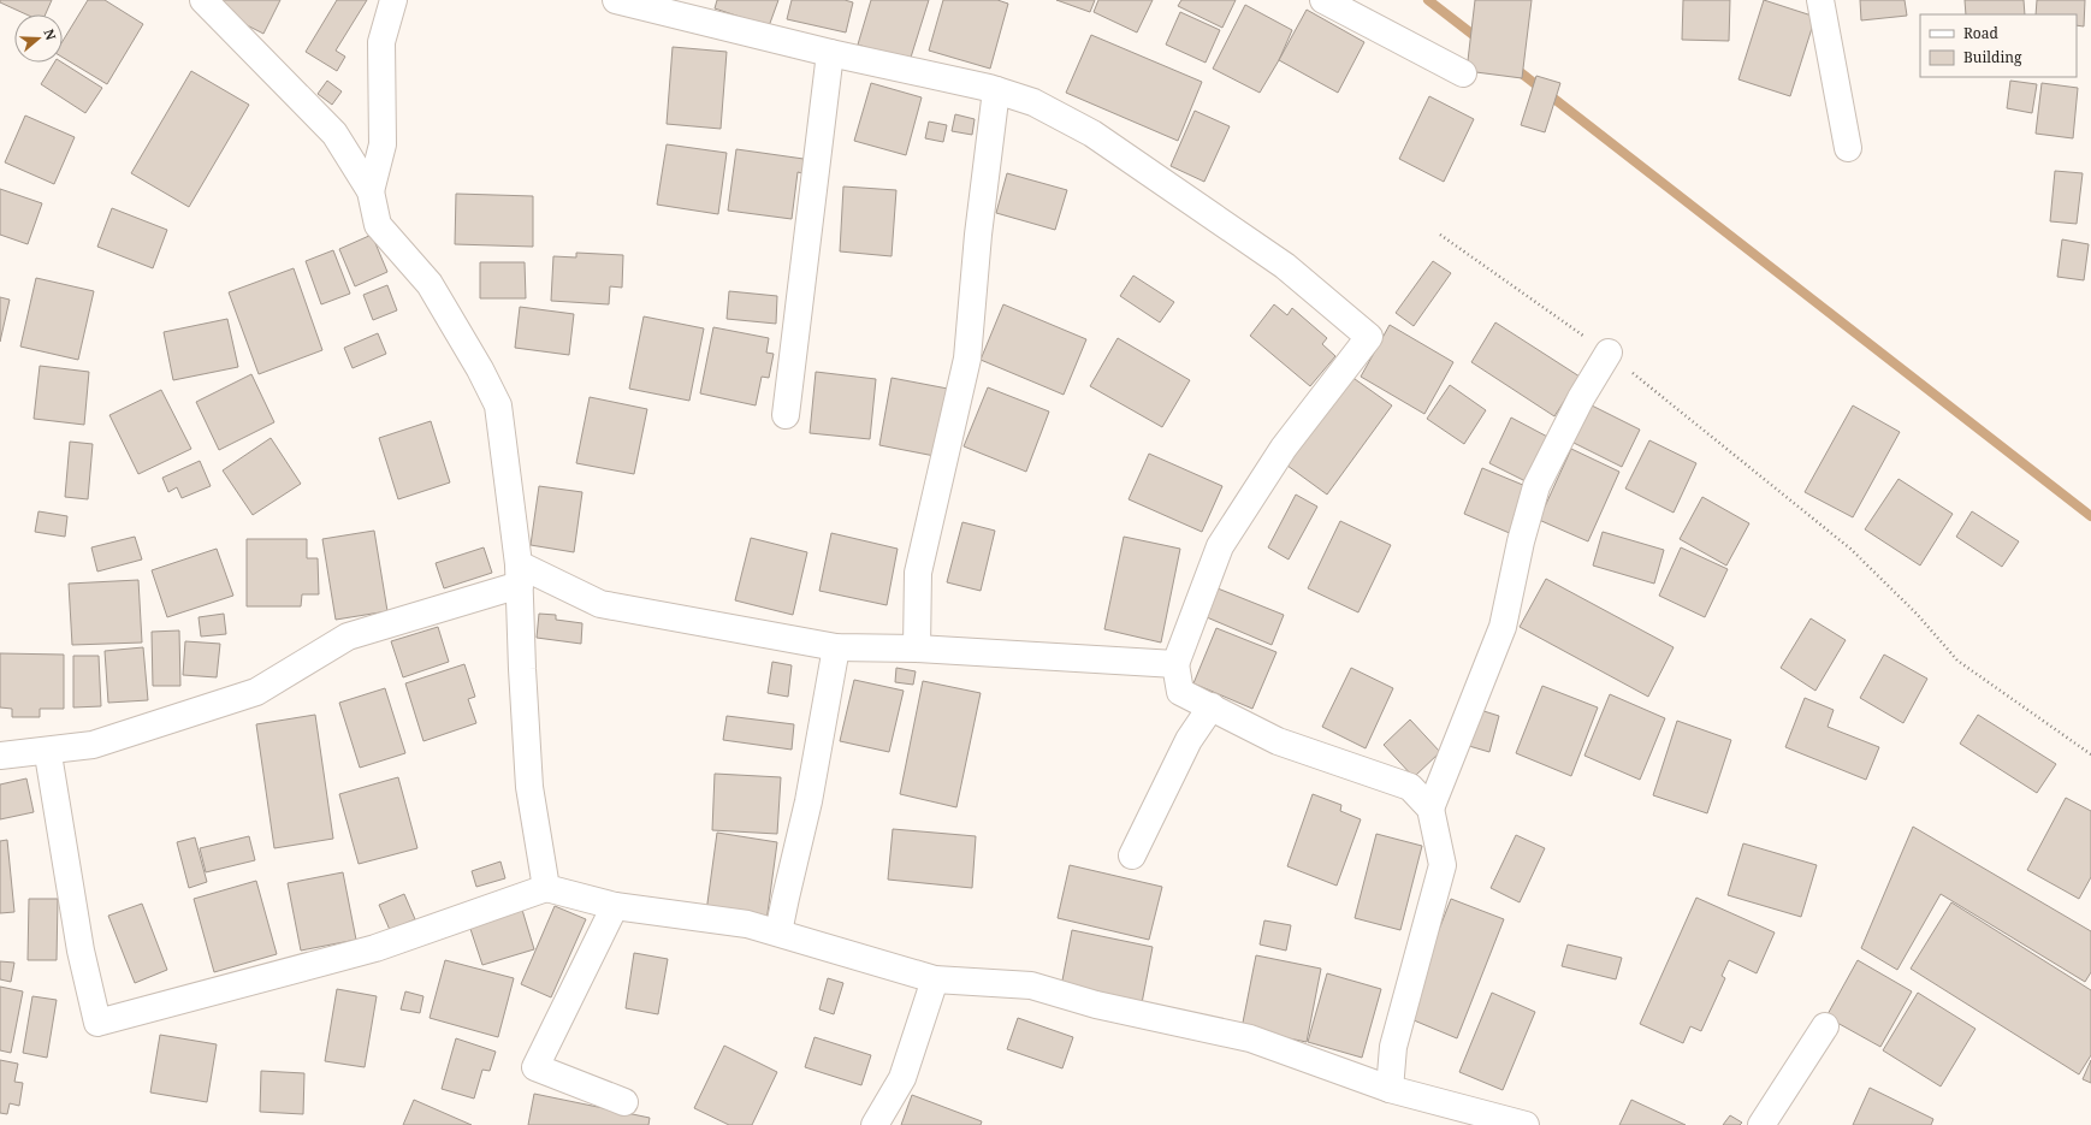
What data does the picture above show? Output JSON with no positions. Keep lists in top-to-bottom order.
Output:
{
  "legend": ["Road", "Building"],
  "north": "right"
}
